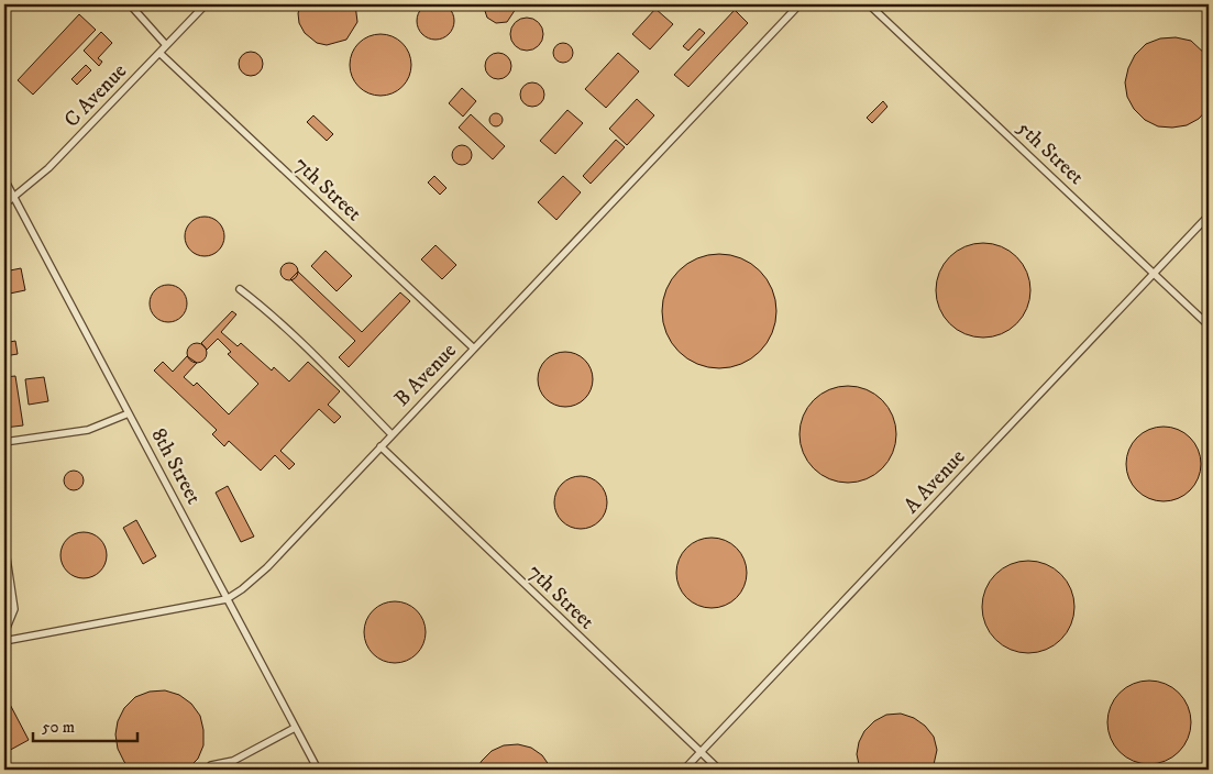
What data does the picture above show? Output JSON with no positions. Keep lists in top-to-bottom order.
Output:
{
  "streets": {
    "lane": [
      "C Avenue",
      "5th Street",
      "7th Street",
      "B Avenue",
      "8th Street",
      "A Avenue"
    ]
  },
  "crossings": [
    ["C Avenue", "7th Street"],
    ["C Avenue", "8th Street"],
    ["5th Street", "A Avenue"],
    ["7th Street", "B Avenue"],
    ["7th Street", "A Avenue"],
    ["B Avenue", "8th Street"]
  ],
  "scale_bar": "50 m"
}
